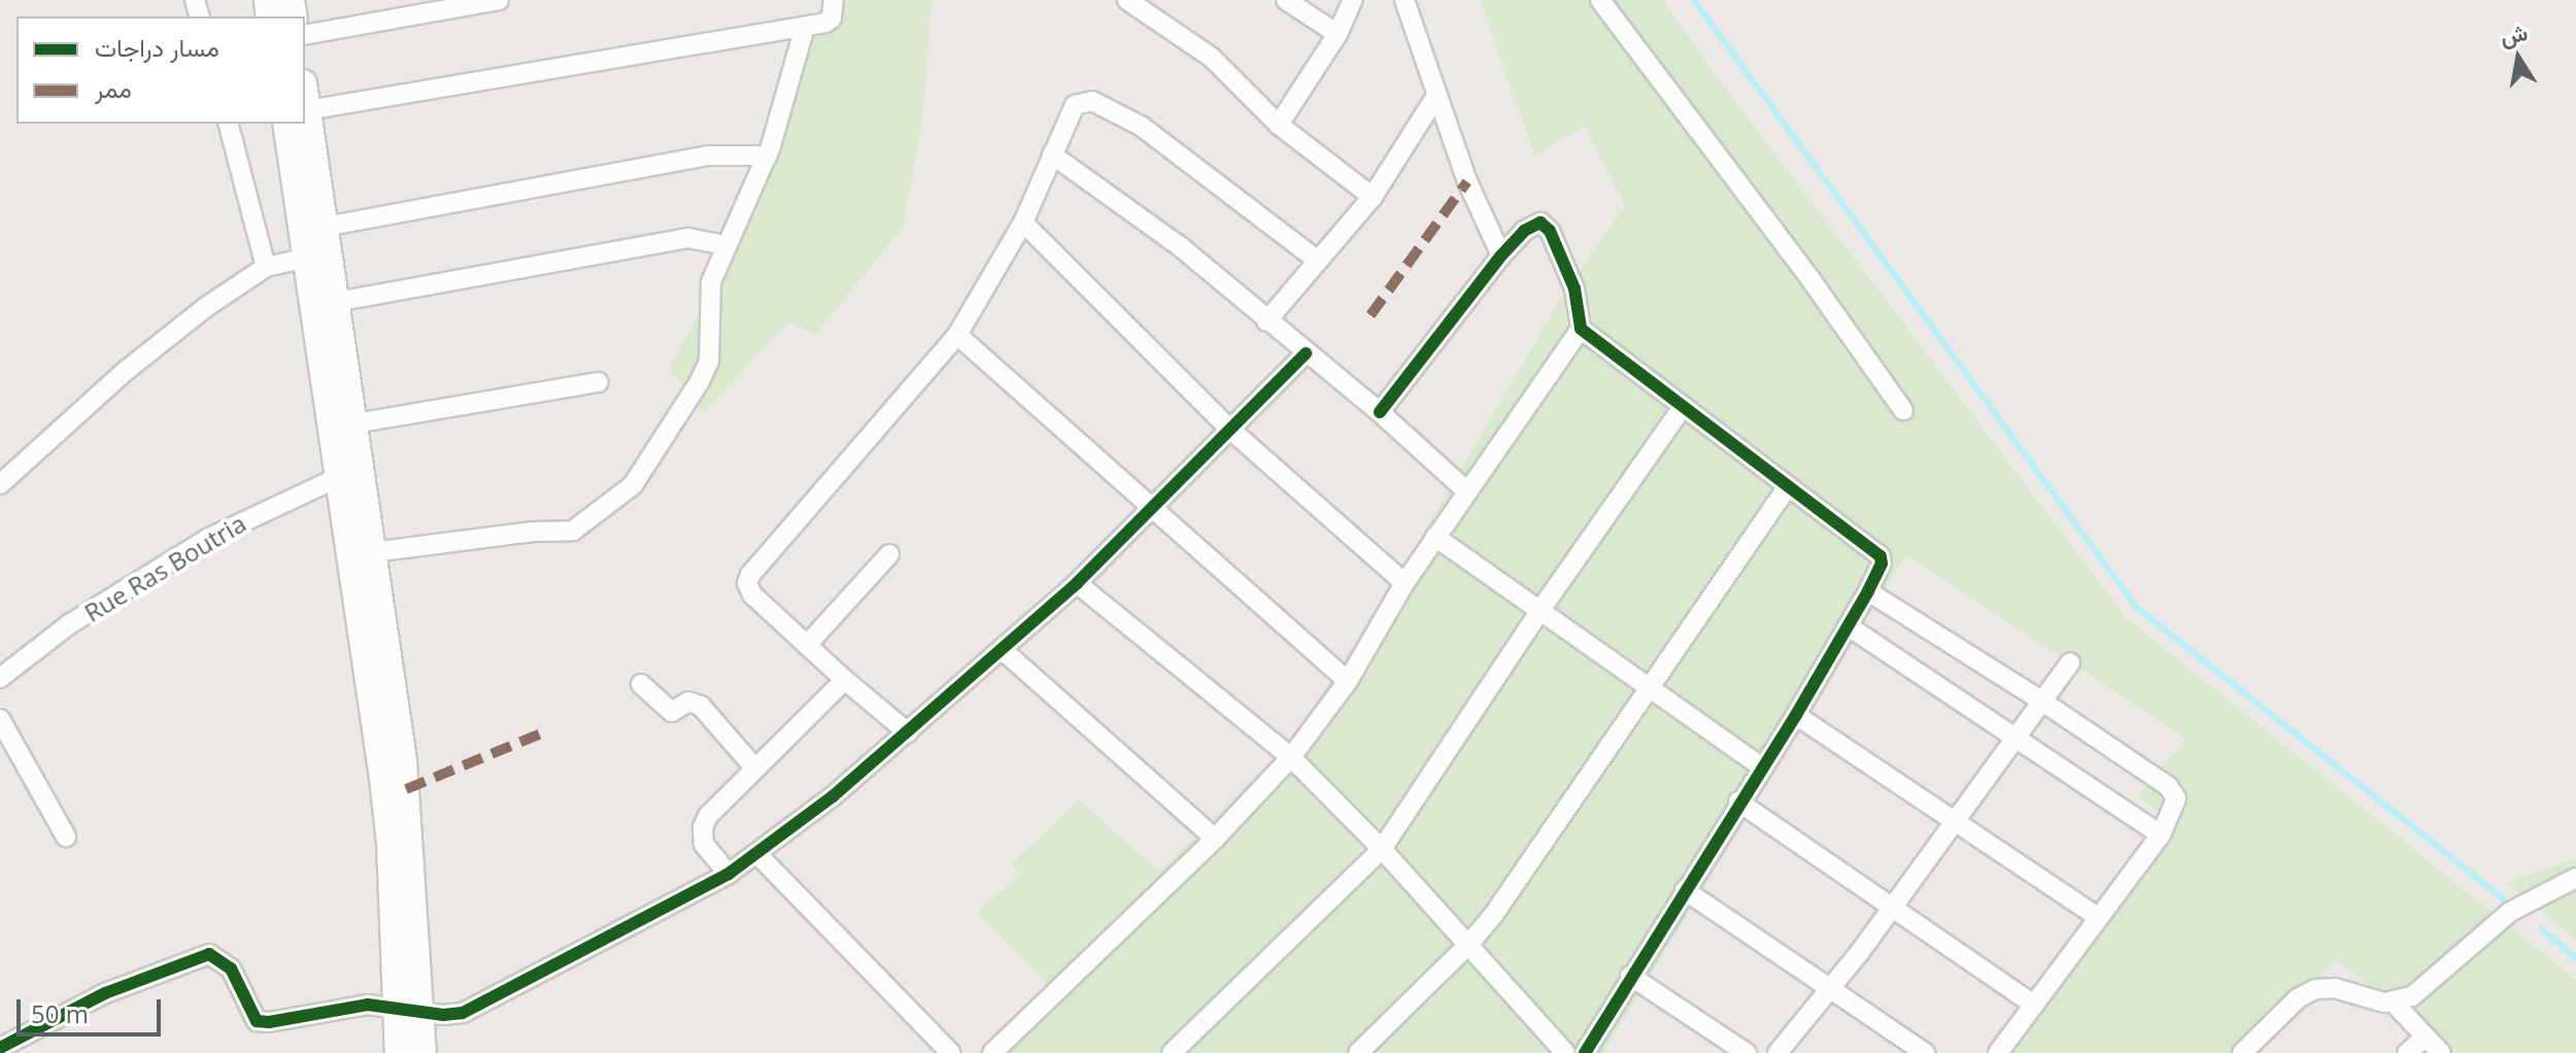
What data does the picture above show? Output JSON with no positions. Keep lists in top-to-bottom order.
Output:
{
  "streets": {
    "street": ["Rue Ras Boutria"]
  },
  "legend": ["مسار دراجات", "ممر"],
  "scale_bar": "50 m",
  "north": "top"
}
